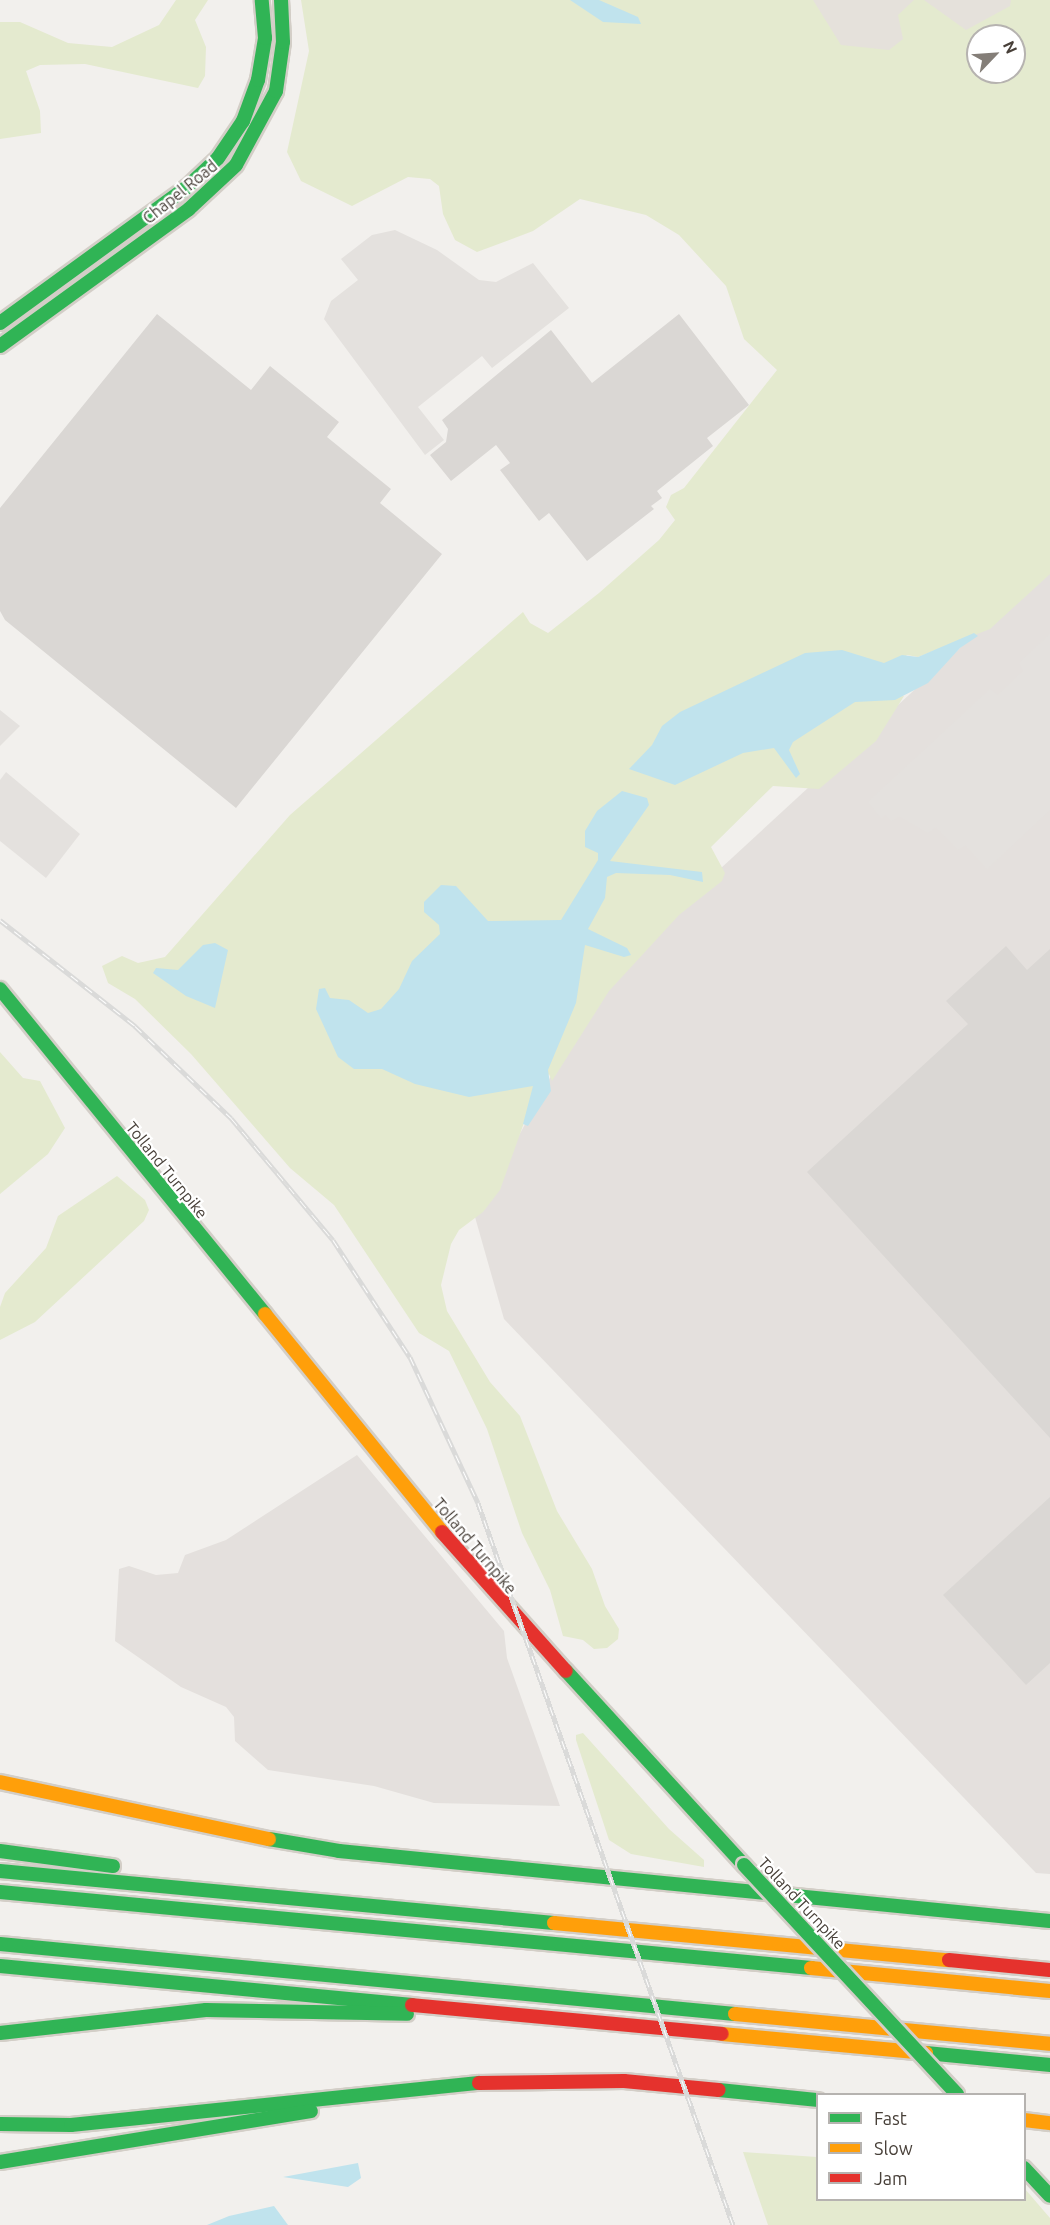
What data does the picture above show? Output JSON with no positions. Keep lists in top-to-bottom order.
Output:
{
  "streets": {
    "main road": ["Chapel Road", "Tolland Turnpike"]
  },
  "legend": ["Fast", "Slow", "Jam"],
  "north": "top right"
}
